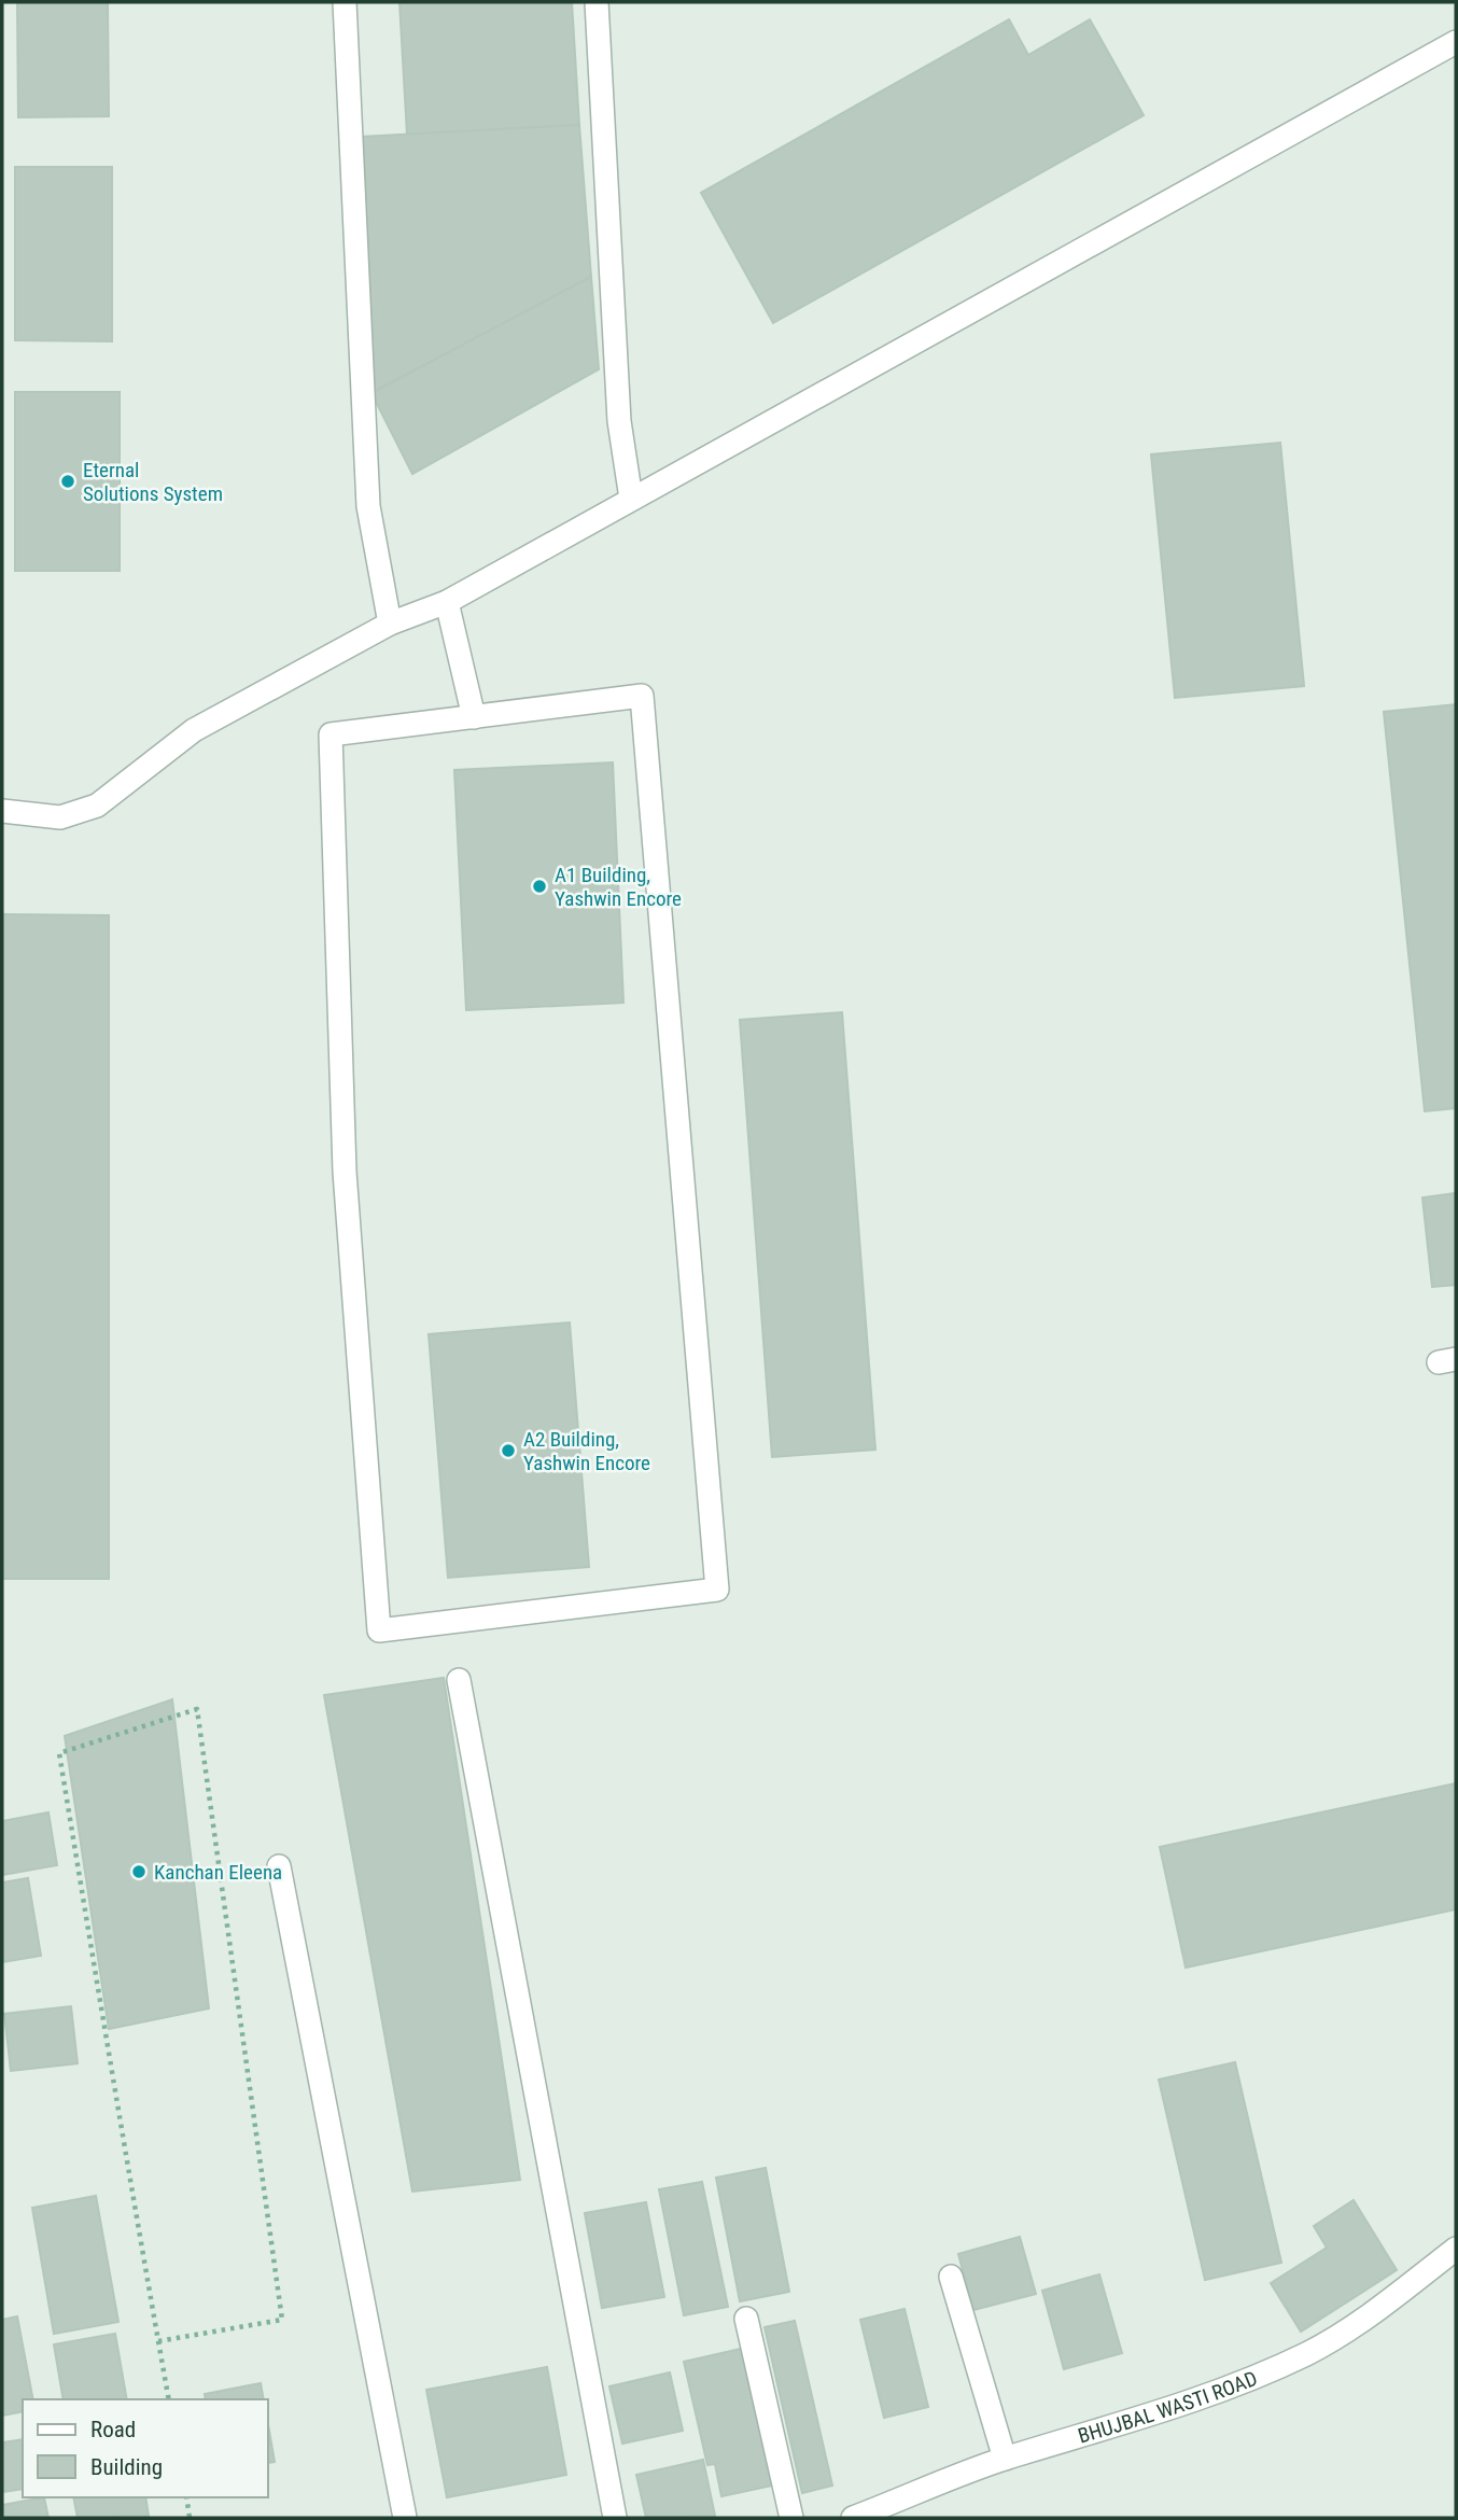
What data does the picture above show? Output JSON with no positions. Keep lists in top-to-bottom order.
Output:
{
  "streets": {
    "street": ["BHUJBAL WASTI ROAD"]
  },
  "places": [
    "Eternal Solutions System",
    "A1 Building, Yashwin Encore",
    "A2 Building, Yashwin Encore",
    "Kanchan Eleena"
  ],
  "legend": ["Road", "Building"]
}
